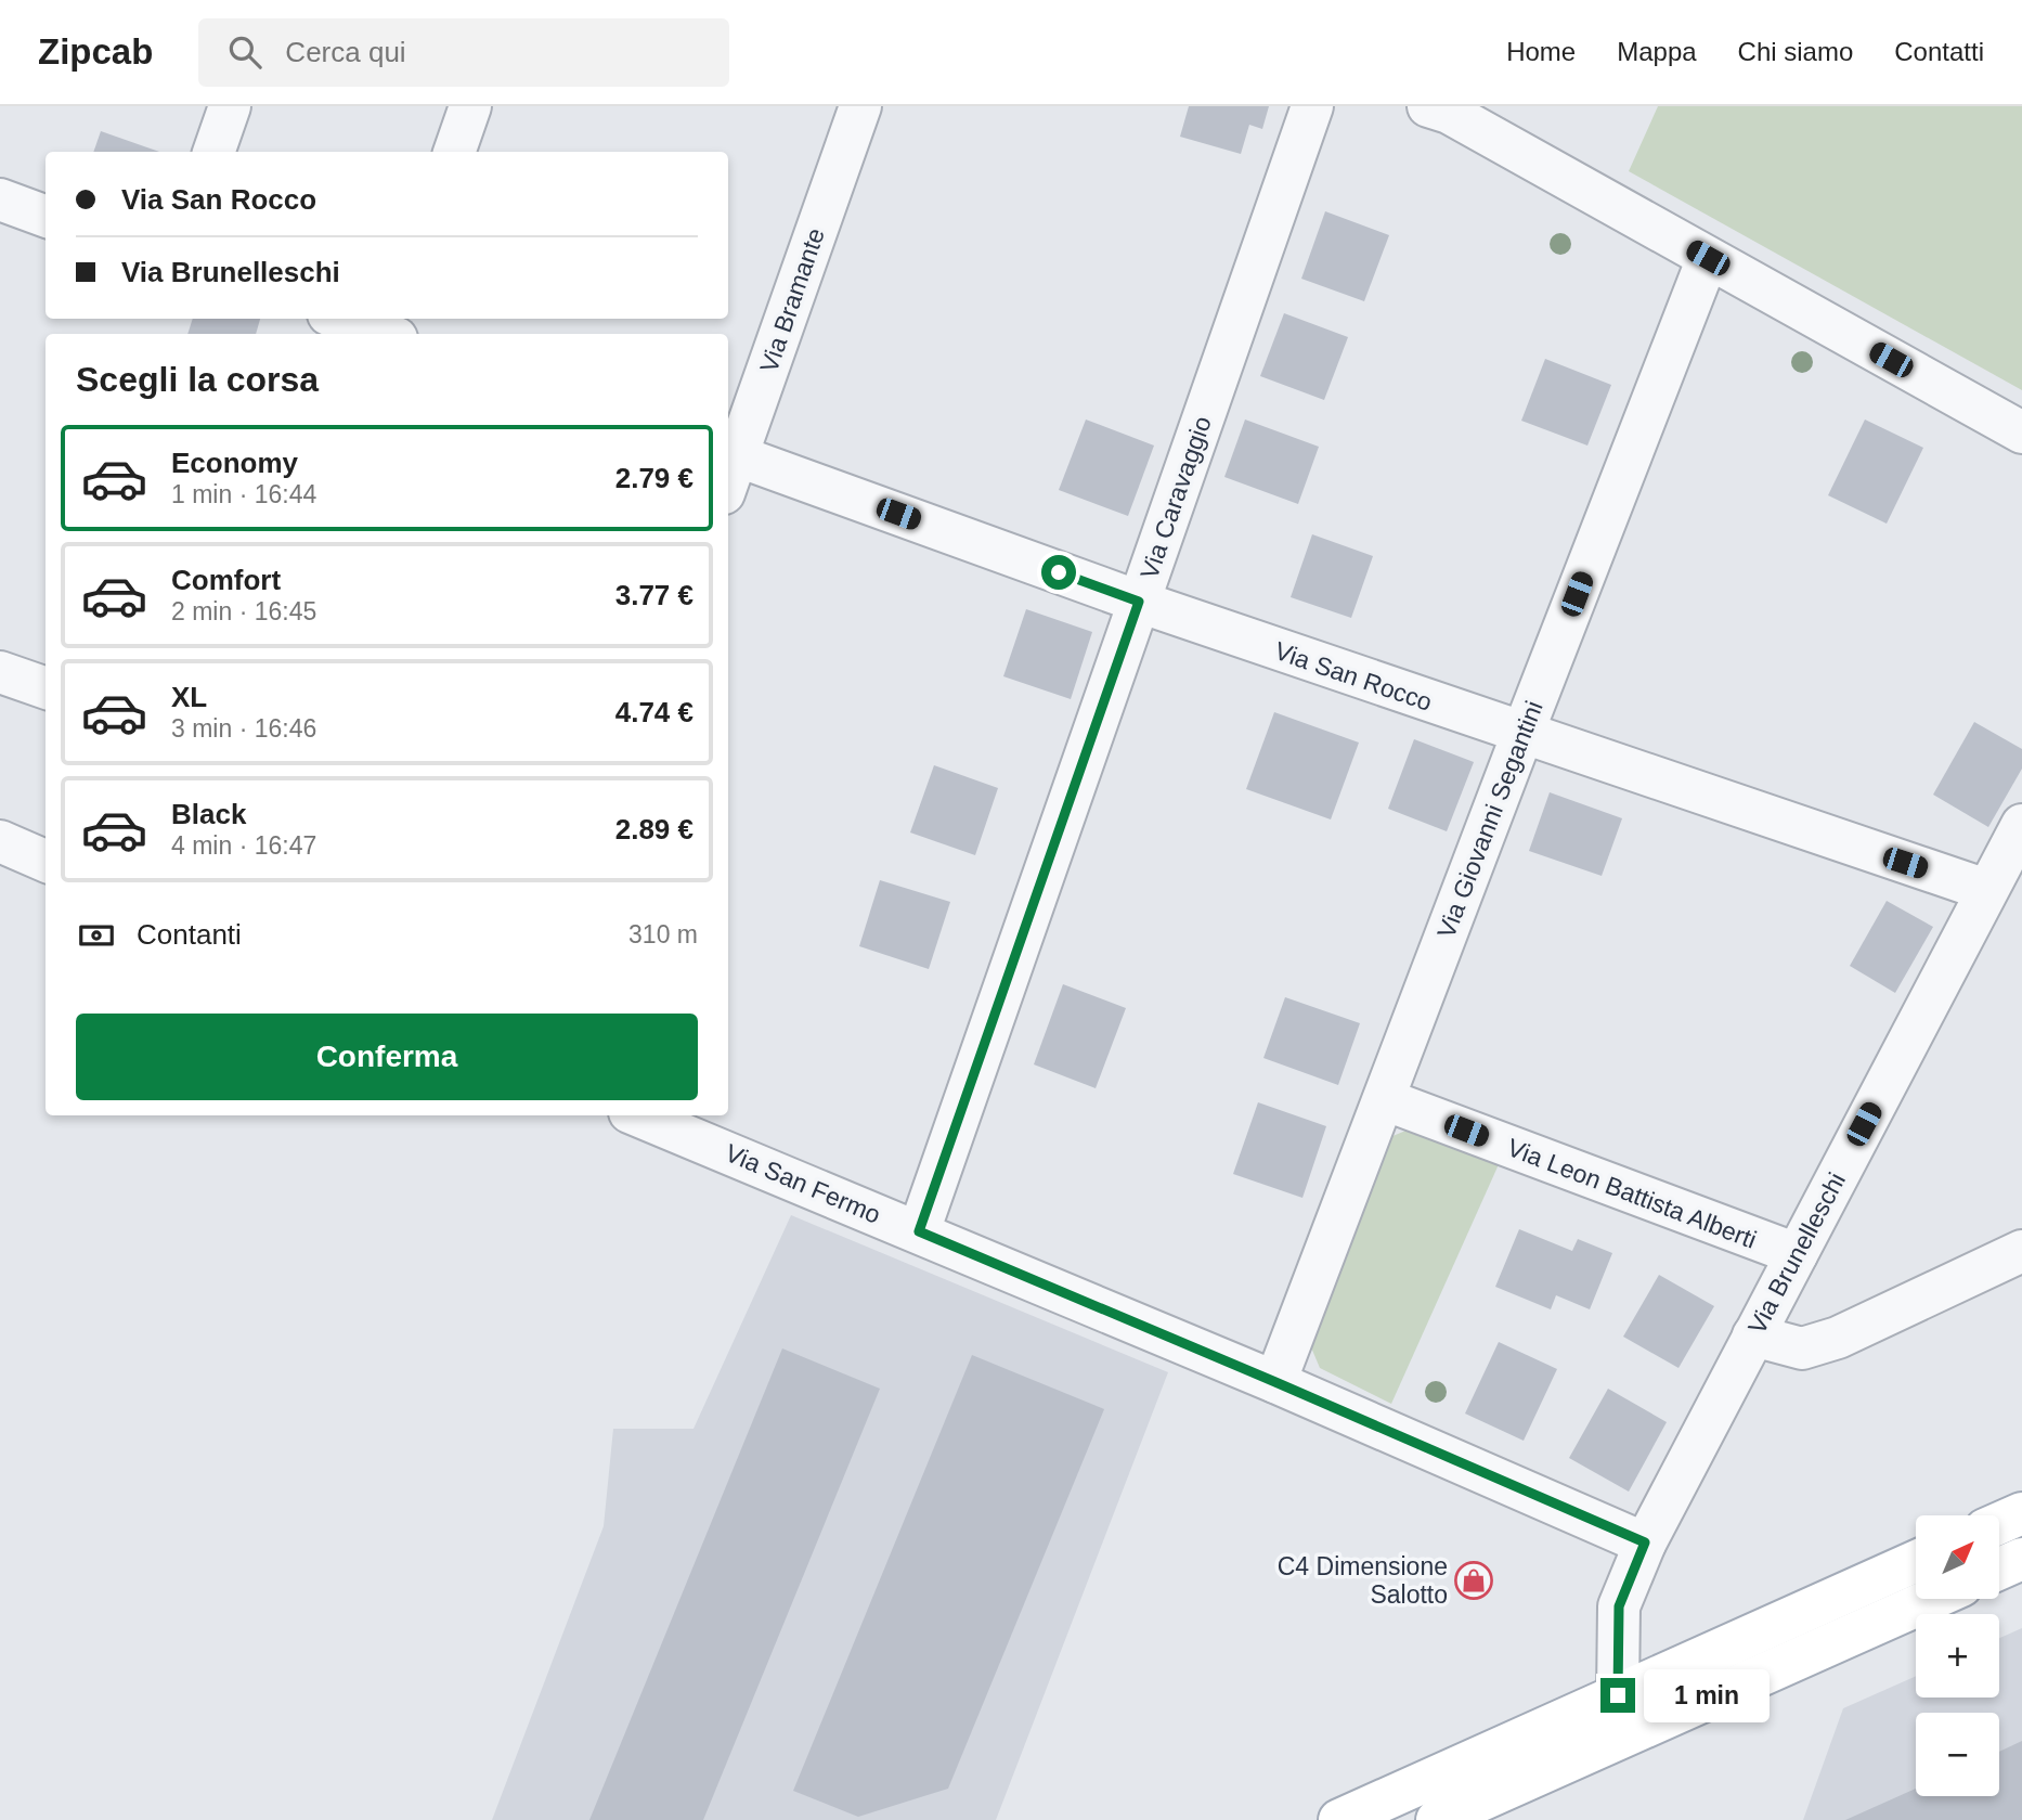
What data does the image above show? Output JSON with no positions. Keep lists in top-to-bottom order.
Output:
{
  "streets": {
    "street": [
      "Via Bramante",
      "Via Caravaggio",
      "Via San Rocco",
      "Via Giovanni Segantini",
      "Via San Fermo",
      "Via Leon Battista Alberti",
      "Via Brunelleschi"
    ]
  },
  "crossings": [
    ["Via Bramante", "Via San Rocco"],
    ["Via Caravaggio", "Via San Rocco"],
    ["Via Caravaggio", "Via San Fermo"],
    ["Via San Rocco", "Via Giovanni Segantini"],
    ["Via San Rocco", "Via Brunelleschi"],
    ["Via Giovanni Segantini", "Via San Fermo"],
    ["Via Giovanni Segantini", "Via Leon Battista Alberti"],
    ["Via San Fermo", "Via Brunelleschi"],
    ["Via Leon Battista Alberti", "Via Brunelleschi"]
  ],
  "places": {
    "shop": ["C4 Dimensione Salotto"]
  },
  "north": "top right",
  "page": {
    "header": "Zipcab",
    "search": "Cerca qui",
    "nav": [
      "Home",
      "Mappa",
      "Chi siamo",
      "Contatti"
    ],
    "banner": ["Via San Rocco", "Via Brunelleschi"],
    "heading": "Scegli la corsa",
    "list": [
      {
        "name": "Economy",
        "note": "1 min · 16:44",
        "value": "2.79 €"
      },
      {
        "name": "Comfort",
        "note": "2 min · 16:45",
        "value": "3.77 €"
      },
      {
        "name": "XL",
        "note": "3 min · 16:46",
        "value": "4.74 €"
      },
      {
        "name": "Black",
        "note": "4 min · 16:47",
        "value": "2.89 €"
      }
    ],
    "pay": ["Contanti", "310 m"],
    "buttons": "Conferma",
    "map_buttons": ["+", "−"],
    "bubble": "1 min"
  }
}
